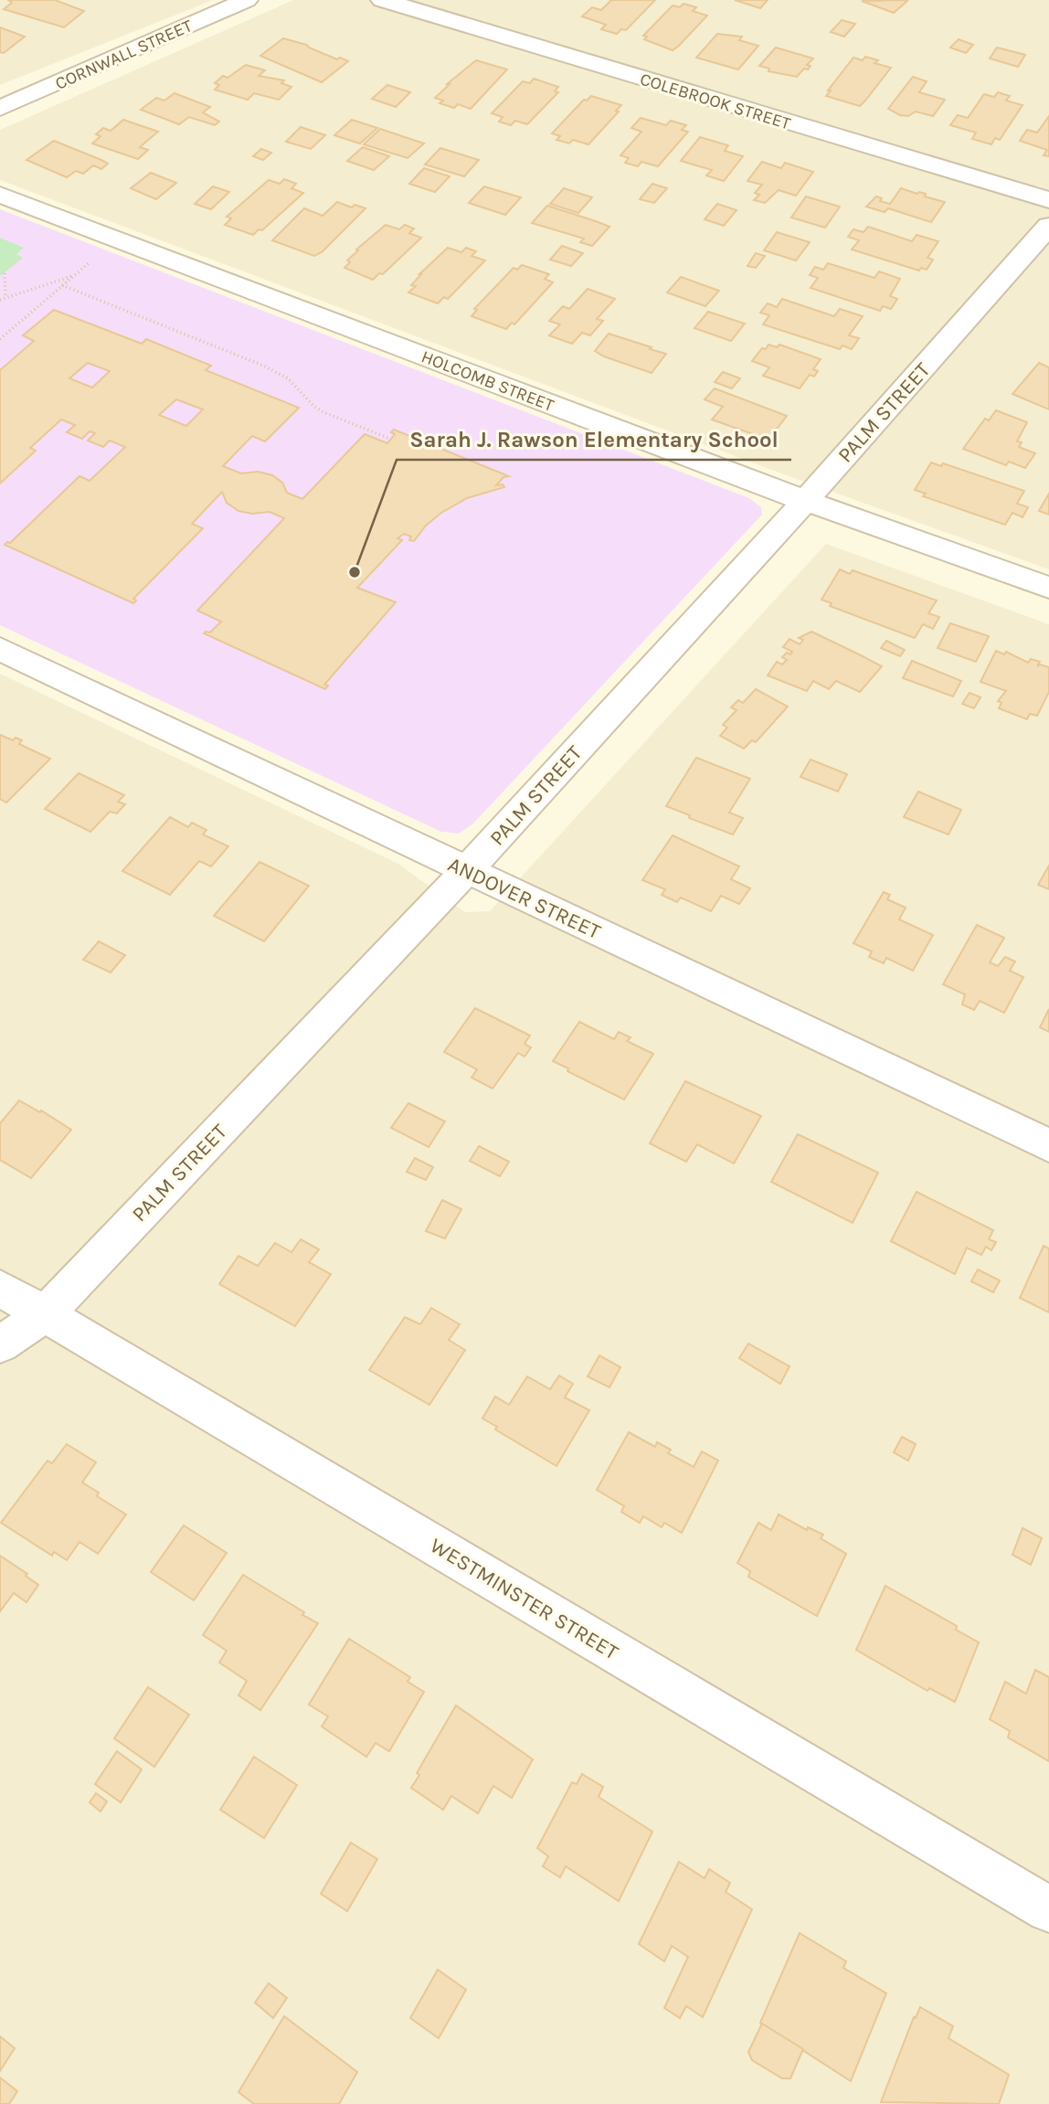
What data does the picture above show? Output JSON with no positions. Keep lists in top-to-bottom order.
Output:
{
  "streets": {
    "street": [
      "CORNWALL STREET",
      "COLEBROOK STREET",
      "HOLCOMB STREET",
      "PALM STREET",
      "ANDOVER STREET",
      "WESTMINSTER STREET"
    ]
  },
  "crossings": [
    ["HOLCOMB STREET", "PALM STREET"],
    ["PALM STREET", "ANDOVER STREET"],
    ["PALM STREET", "WESTMINSTER STREET"]
  ],
  "places": ["Sarah J. Rawson Elementary School"]
}
